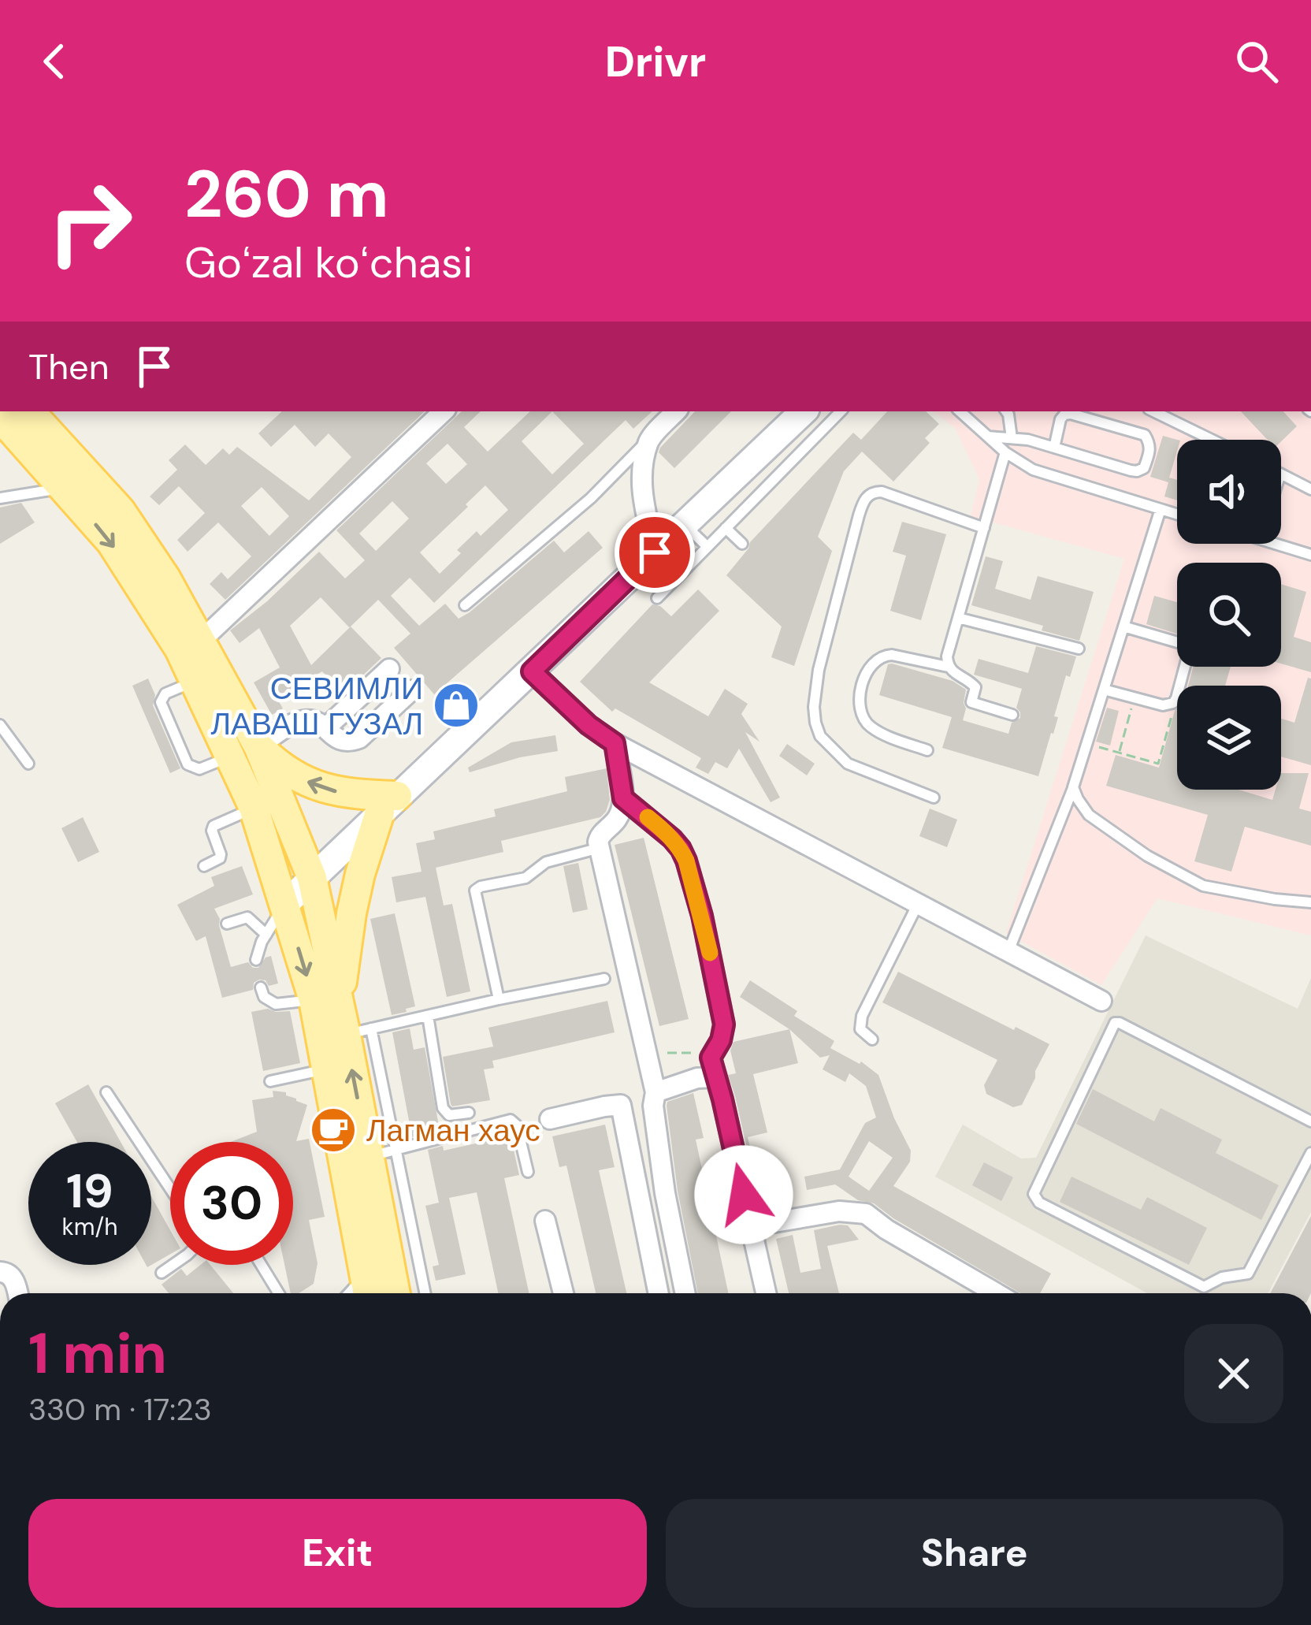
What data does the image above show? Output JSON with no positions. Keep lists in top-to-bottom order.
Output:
{
  "places": {
    "shop": ["СЕВИМЛИ ЛАВАШ ГУЗАЛ"],
    "cafe": ["Лагман хаус"]
  },
  "page": {
    "header": "Drivr",
    "turn": ["260 m", "Goʻzal koʻchasi"],
    "then": "Then",
    "speed": "19 km/h",
    "limit": "30",
    "heading": ["1 min", "330 m · 17:23"],
    "buttons": ["Exit", "Share"]
  }
}
